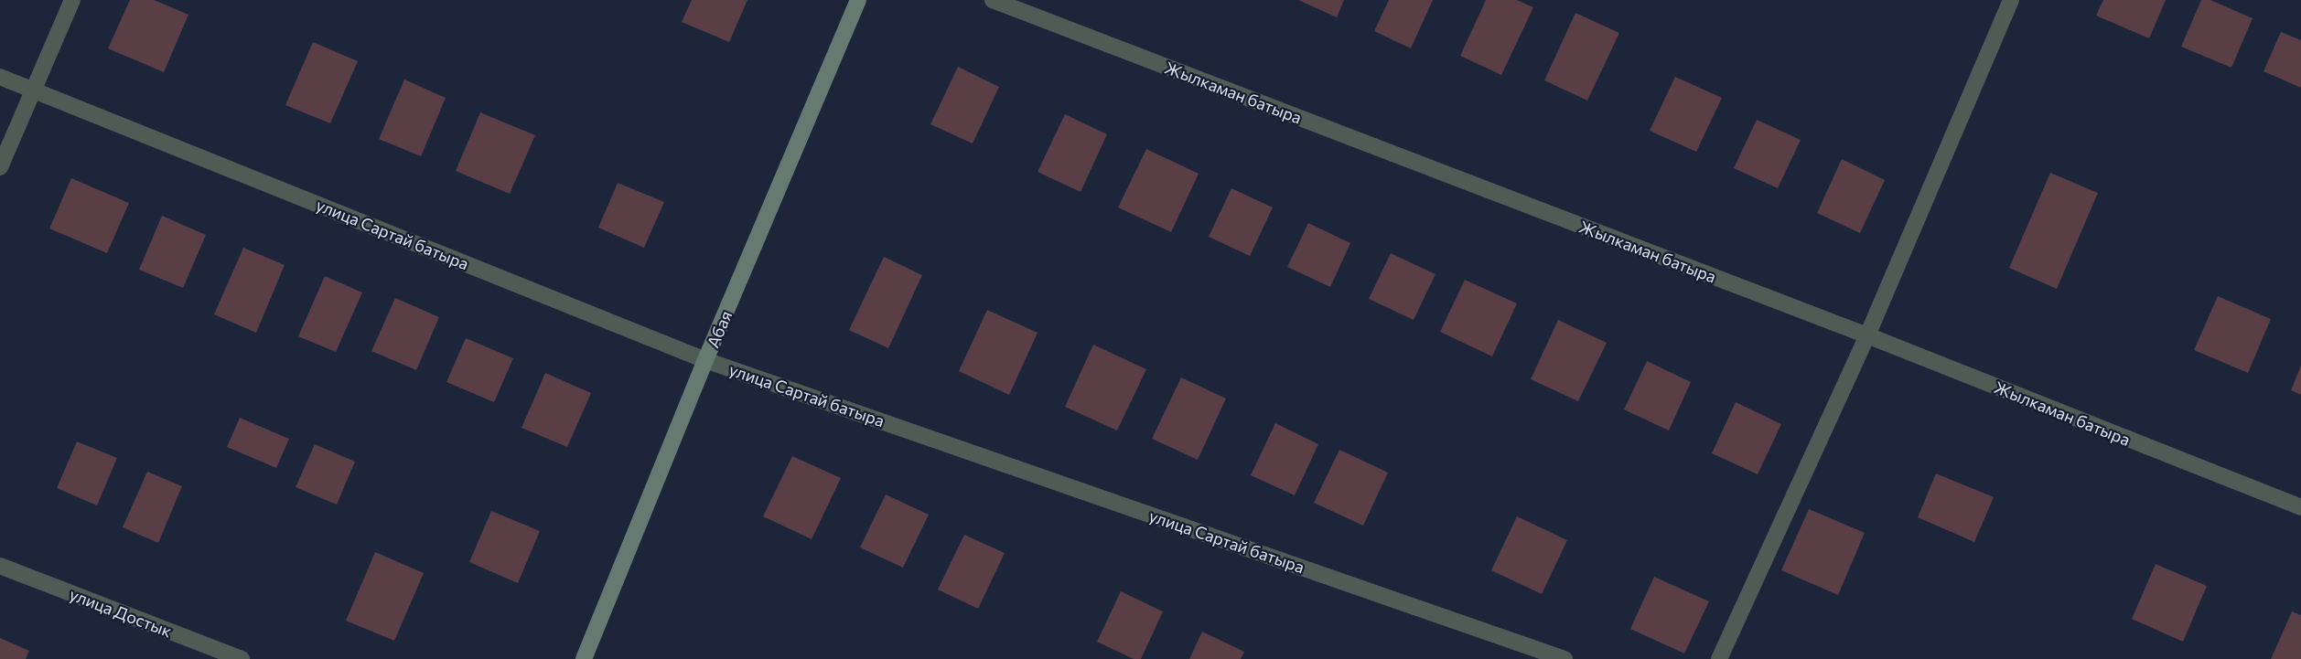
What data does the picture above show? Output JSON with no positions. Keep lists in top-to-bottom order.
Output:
{
  "streets": {
    "street": [
      "Жылкаман батыра",
      "улица Сартай батыра",
      "Абая",
      "улица Достык"
    ]
  },
  "crossings": [
    ["улица Сартай батыра", "Абая"]
  ]
}
